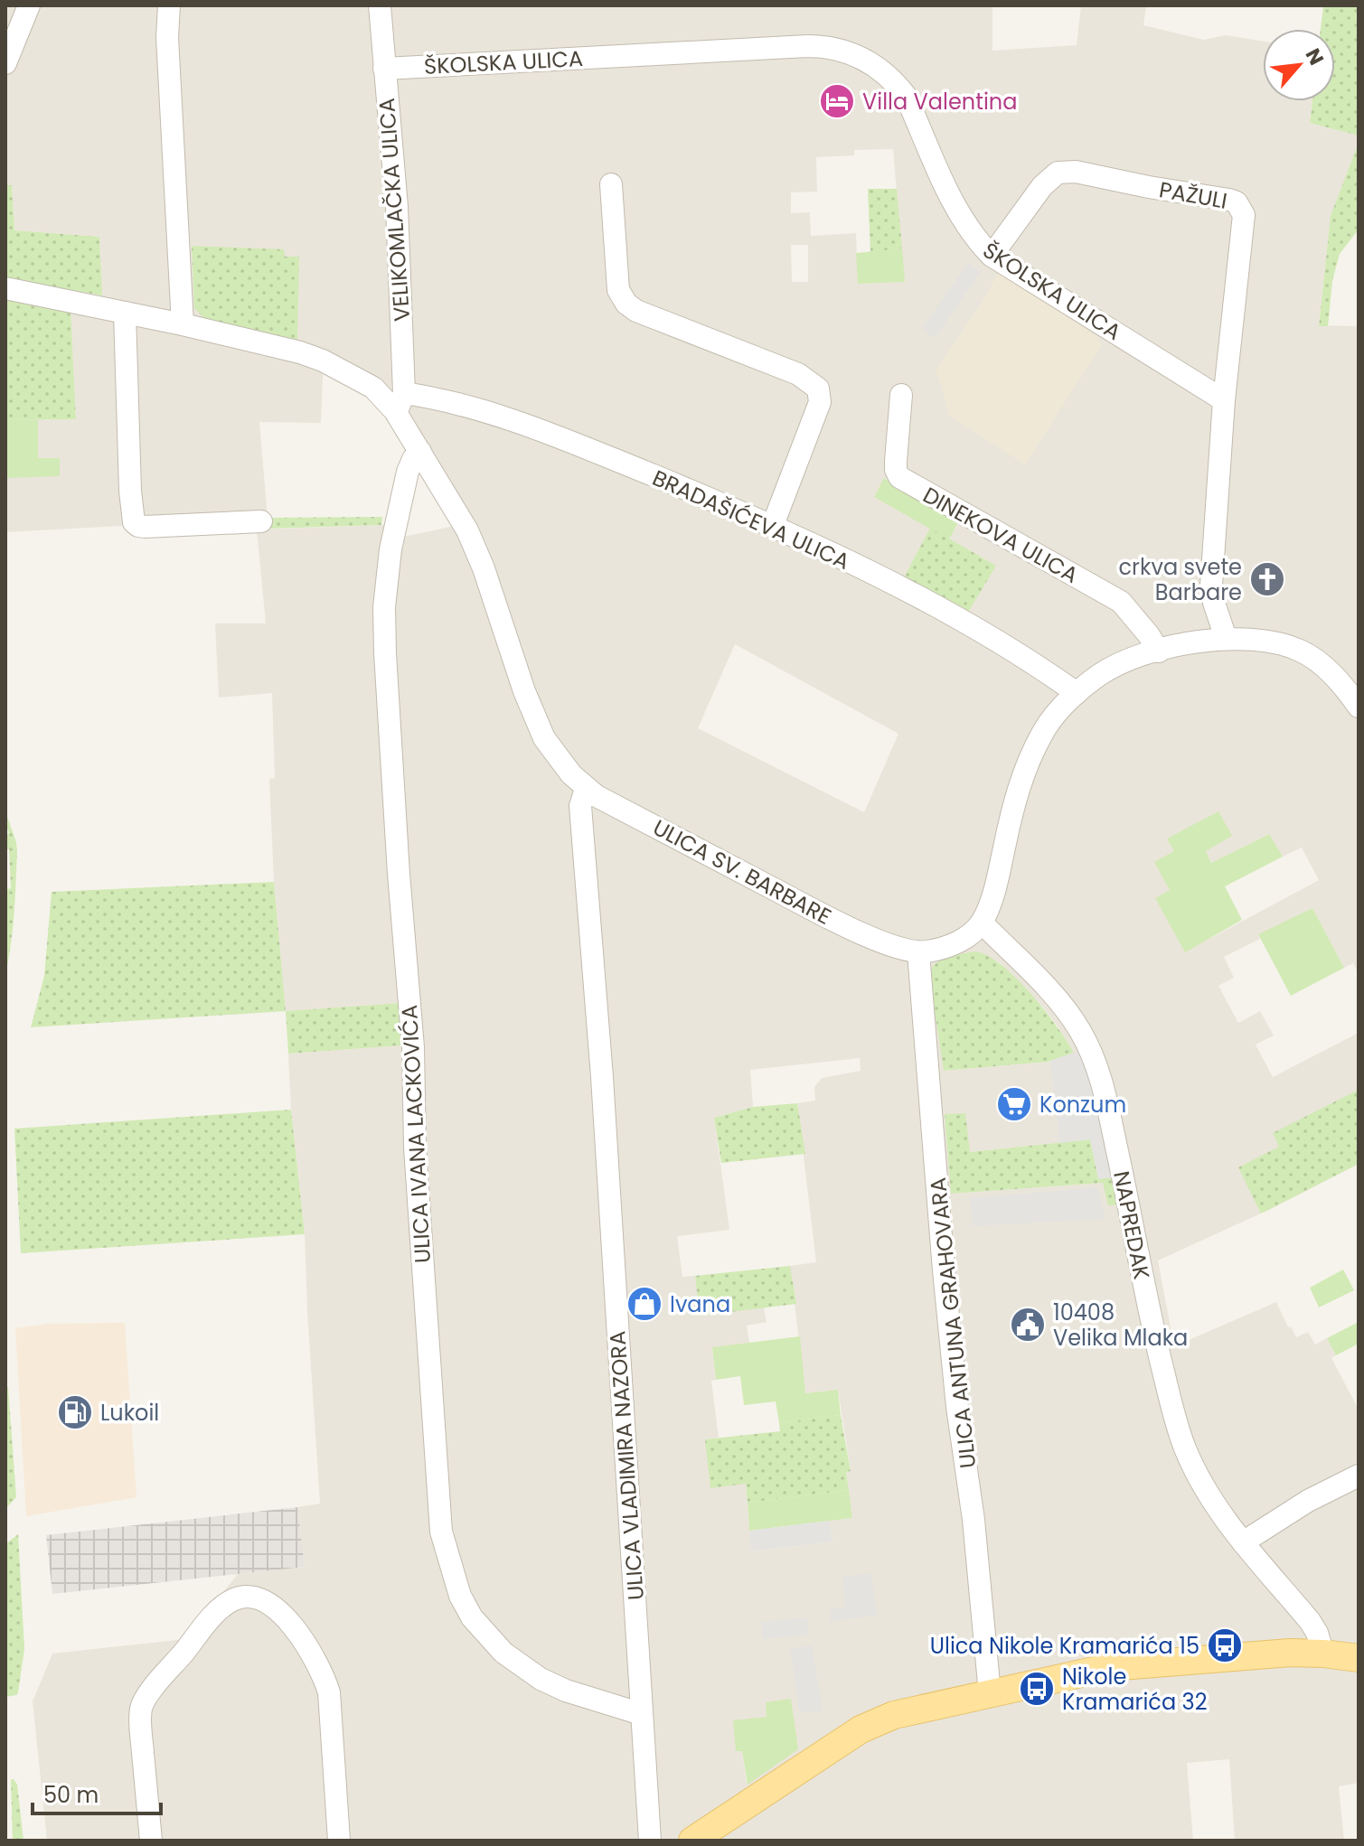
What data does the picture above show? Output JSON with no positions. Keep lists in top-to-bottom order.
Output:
{
  "streets": {
    "street": [
      "ŠKOLSKA ULICA",
      "PAŽULI",
      "VELIKOMLAČKA ULICA",
      "BRADAŠIĆEVA ULICA",
      "DINEKOVA ULICA",
      "ULICA SV. BARBARE",
      "ULICA IVANA LACKOVIĆA",
      "NAPREDAK",
      "ULICA ANTUNA GRAHOVARA",
      "ULICA VLADIMIRA NAZORA"
    ]
  },
  "crossings": [
    ["ŠKOLSKA ULICA", "PAŽULI"],
    ["ŠKOLSKA ULICA", "VELIKOMLAČKA ULICA"],
    ["VELIKOMLAČKA ULICA", "BRADAŠIĆEVA ULICA"],
    ["VELIKOMLAČKA ULICA", "ULICA SV. BARBARE"],
    ["BRADAŠIĆEVA ULICA", "ULICA SV. BARBARE"],
    ["ULICA SV. BARBARE", "ULICA IVANA LACKOVIĆA"],
    ["ULICA SV. BARBARE", "ULICA ANTUNA GRAHOVARA"],
    ["ULICA SV. BARBARE", "ULICA VLADIMIRA NAZORA"],
    ["ULICA IVANA LACKOVIĆA", "ULICA VLADIMIRA NAZORA"]
  ],
  "places": {
    "hotel": ["Villa Valentina"],
    "church": ["crkva svete Barbare"],
    "supermarket": ["Konzum"],
    "shop": ["Ivana"],
    "public building": ["10408 Velika Mlaka"],
    "fuel station": ["Lukoil"],
    "bus stop": ["Ulica Nikole Kramarića 15", "Nikole Kramarića 32"]
  },
  "scale_bar": "50 m",
  "north": "top right"
}
